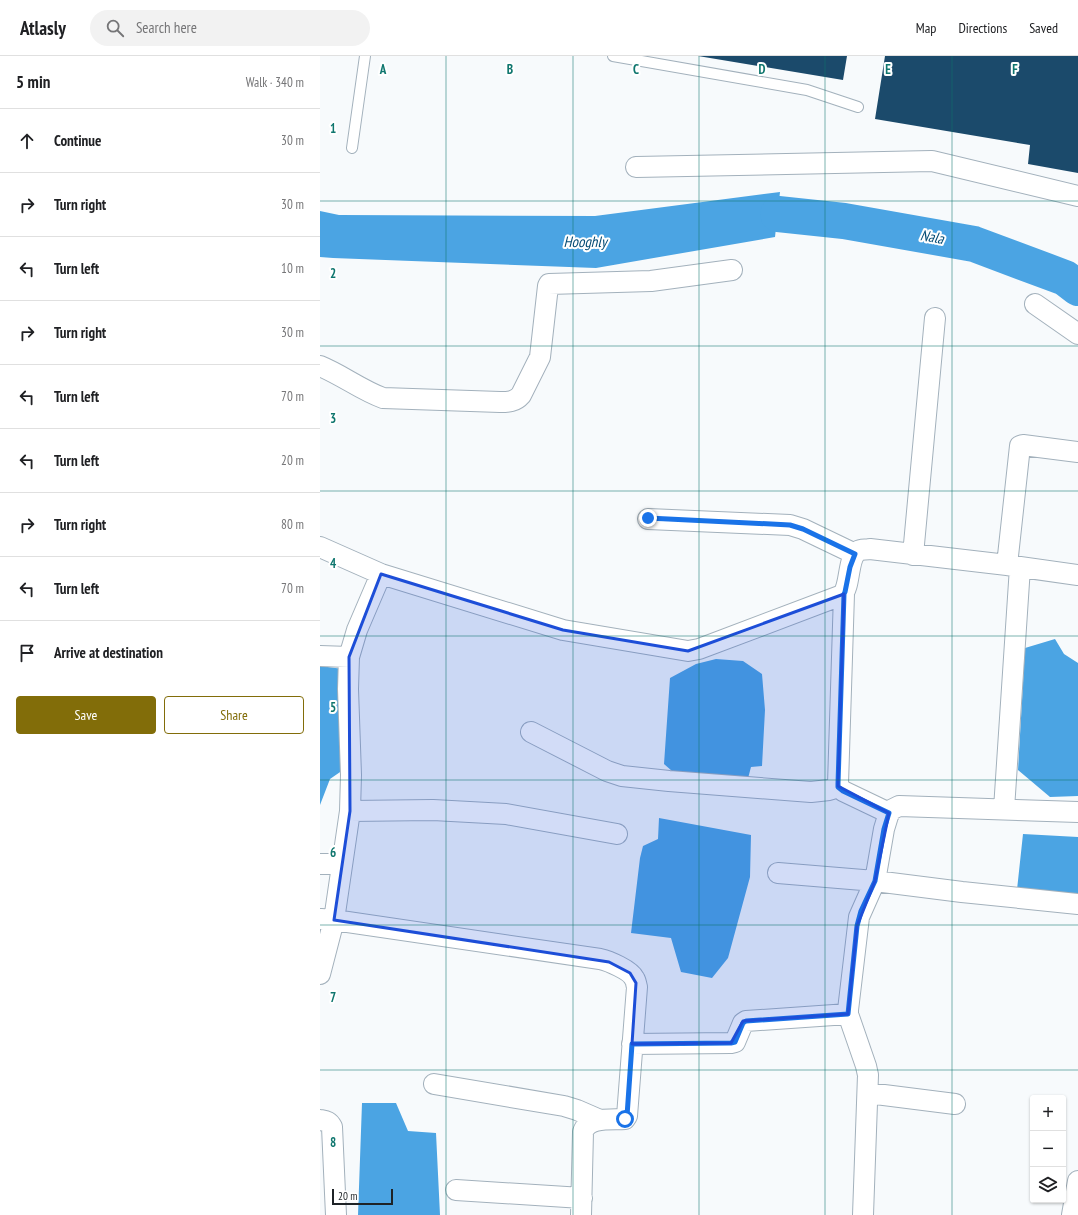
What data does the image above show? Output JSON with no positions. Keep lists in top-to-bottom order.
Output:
{
  "water": ["Nala", "Hooghly"],
  "scale_bar": "20 m",
  "page": {
    "header": "Atlasly",
    "search": "Search here",
    "nav": ["Map", "Directions", "Saved"],
    "heading": ["5 min", "Walk · 340 m"],
    "list": [
      ["Continue", "30 m"],
      ["Turn right", "30 m"],
      ["Turn left", "10 m"],
      ["Turn right", "30 m"],
      ["Turn left", "70 m"],
      ["Turn left", "20 m"],
      ["Turn right", "80 m"],
      ["Turn left", "70 m"],
      "Arrive at destination"
    ],
    "buttons": ["Save", "Share"],
    "map_buttons": ["+", "−"],
    "scale": "20 m"
  },
  "grid": {
    "columns": [
      "A",
      "B",
      "C",
      "D",
      "E",
      "F"
    ],
    "rows": [
      "1",
      "2",
      "3",
      "4",
      "5",
      "6",
      "7",
      "8"
    ]
  }
}
